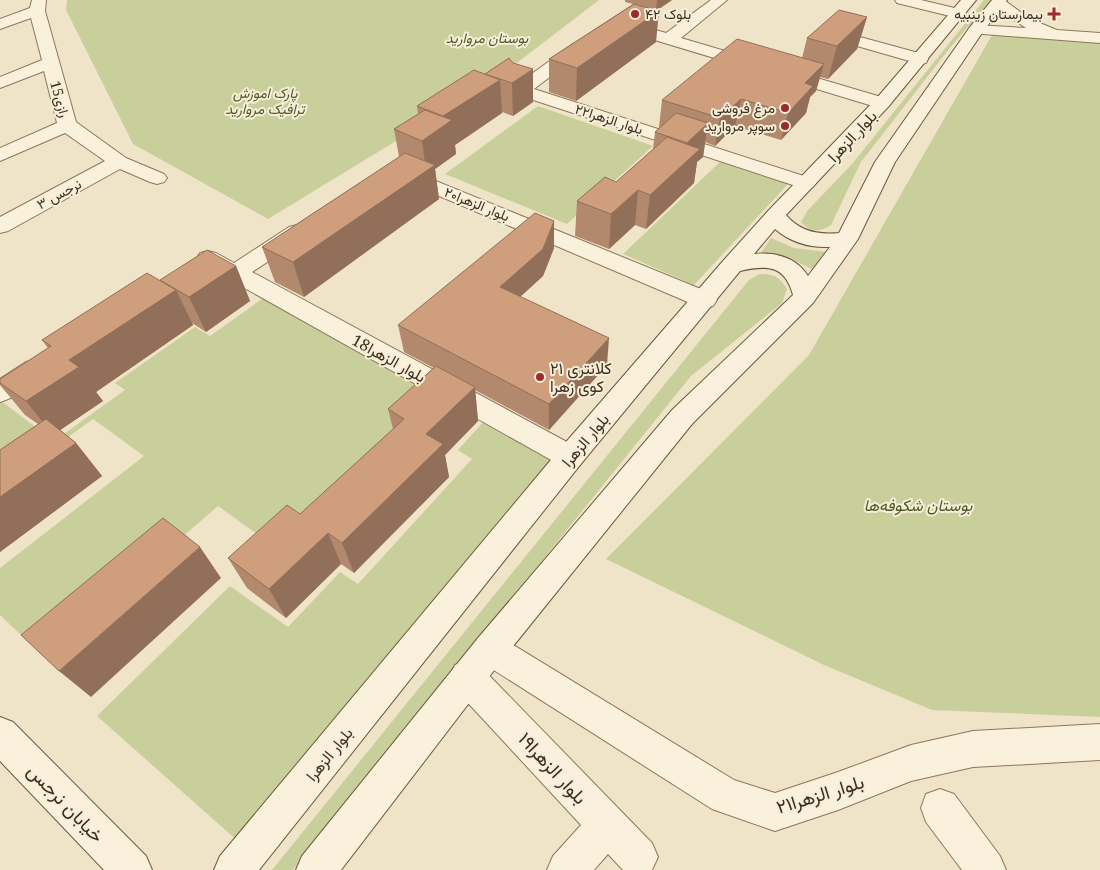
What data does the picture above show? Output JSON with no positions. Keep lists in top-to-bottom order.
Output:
{
  "streets": {
    "street": [
      "15رازی",
      "بلوار الزهرا۲۲",
      "بلوار الزهرا",
      "نرجس ۳",
      "بلوار الزهرا۲۰",
      "18بلوار الزهرا",
      "بلوار الزهرا۱۹",
      "بلوار الزهرا۲۱",
      "خیابان نرجس"
    ]
  },
  "crossings": [
    ["15رازی", "نرجس ۳"],
    ["بلوار الزهرا۲۲", "بلوار الزهرا"],
    ["بلوار الزهرا", "بلوار الزهرا۲۰"],
    ["بلوار الزهرا", "18بلوار الزهرا"]
  ],
  "parks": ["بوستان مروارید", "پارک اموزش ترافیک مروارید", "بوستان شکوفه‌ها"],
  "places": {
    "other": [
      "بلوک ۴۲",
      "مرغ فروشی",
      "سوپر مروارید",
      "کلانتری ۲۱ کوی زهرا"
    ],
    "health": ["بیمارستان زینبیه"]
  }
}
